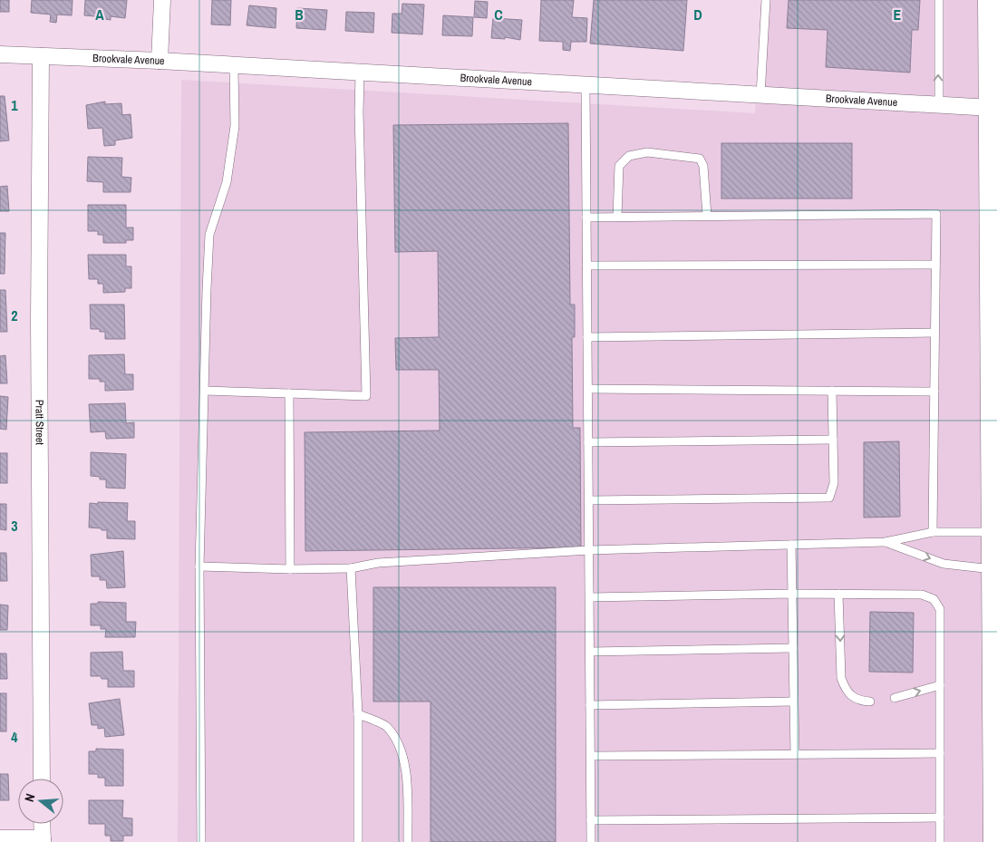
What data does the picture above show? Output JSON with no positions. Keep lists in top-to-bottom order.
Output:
{
  "streets": {
    "street": ["Brookvale Avenue", "Pratt Street"]
  },
  "crossings": [
    ["Brookvale Avenue", "Pratt Street"]
  ],
  "north": "left",
  "grid": {
    "columns": [
      "A",
      "B",
      "C",
      "D",
      "E"
    ],
    "rows": [
      "1",
      "2",
      "3",
      "4"
    ]
  }
}
